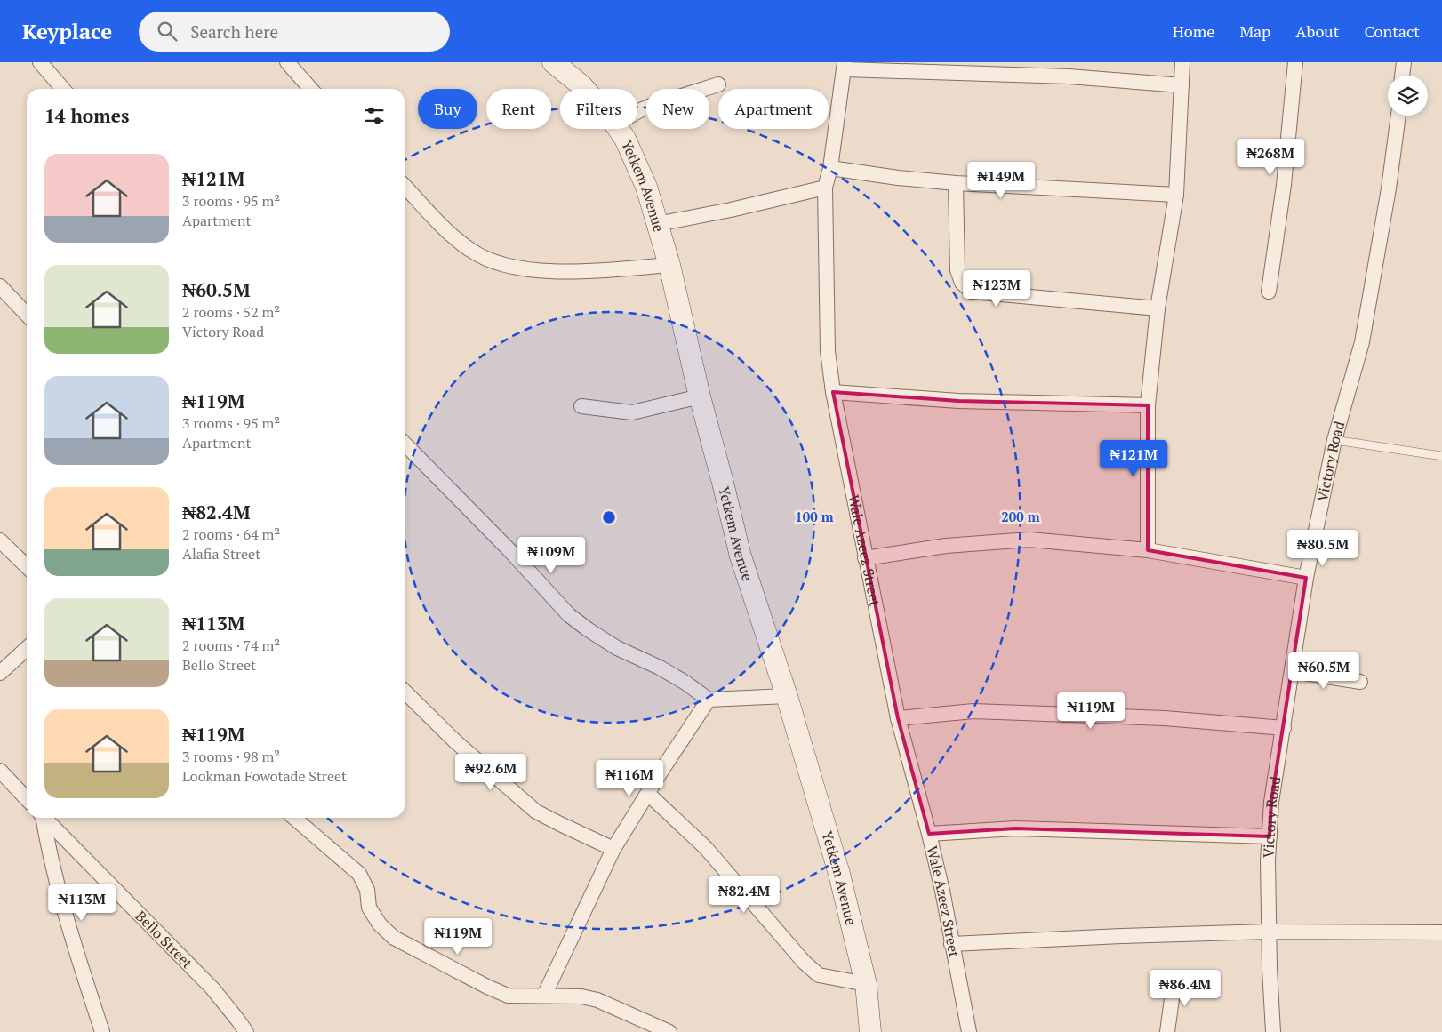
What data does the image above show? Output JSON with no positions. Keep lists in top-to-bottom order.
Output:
{
  "streets": {
    "street": [
      "Yetkem Avenue",
      "Victory Road",
      "Wale Azeez Street",
      "Bello Street"
    ]
  },
  "page": {
    "header": "Keyplace",
    "search": "Search here",
    "nav": [
      "Home",
      "Map",
      "About",
      "Contact"
    ],
    "chip": [
      "Buy",
      "Rent",
      "Filters",
      "New",
      "Apartment"
    ],
    "heading": "14 homes",
    "price": [
      "₦268M",
      "₦149M",
      "₦123M",
      "₦121M",
      "₦80.5M",
      "₦109M",
      "₦60.5M",
      "₦119M",
      "₦92.6M",
      "₦116M",
      "₦82.4M",
      "₦113M",
      "₦119M",
      "₦86.4M"
    ],
    "list": [
      {
        "name": "₦121M",
        "note": "3 rooms · 95 m² · Apartment"
      },
      {
        "name": "₦60.5M",
        "note": "2 rooms · 52 m² · Victory Road"
      },
      {
        "name": "₦119M",
        "note": "3 rooms · 95 m² · Apartment"
      },
      {
        "name": "₦82.4M",
        "note": "2 rooms · 64 m² · Alafia Street"
      },
      {
        "name": "₦113M",
        "note": "2 rooms · 74 m² · Bello Street"
      },
      {
        "name": "₦119M",
        "note": "3 rooms · 98 m² · Lookman Fowotade Street"
      }
    ]
  },
  "rings": ["100 m", "200 m"]
}
